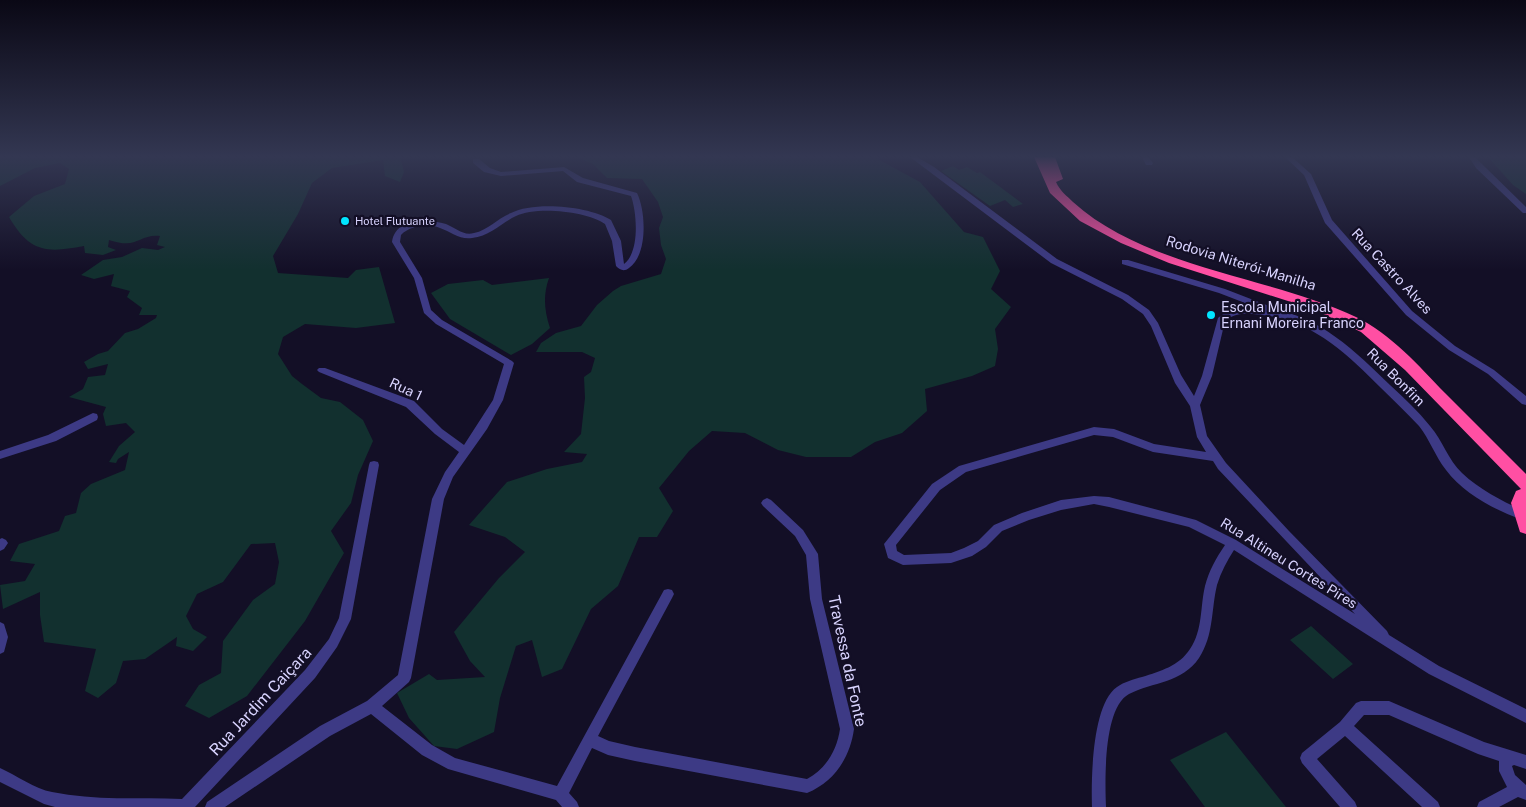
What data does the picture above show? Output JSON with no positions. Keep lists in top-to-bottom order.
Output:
{
  "streets": {
    "highway": ["Rodovia Niterói-Manilha"],
    "street": [
      "Rua Castro Alves",
      "Rua Bonfim",
      "Rua 1",
      "Rua Altineu Cortes Pires",
      "Travessa da Fonte",
      "Rua Jardim Caiçara"
    ]
  },
  "places": ["Hotel Flutuante", "Escola Municipal Ernani Moreira Franco"]
}
